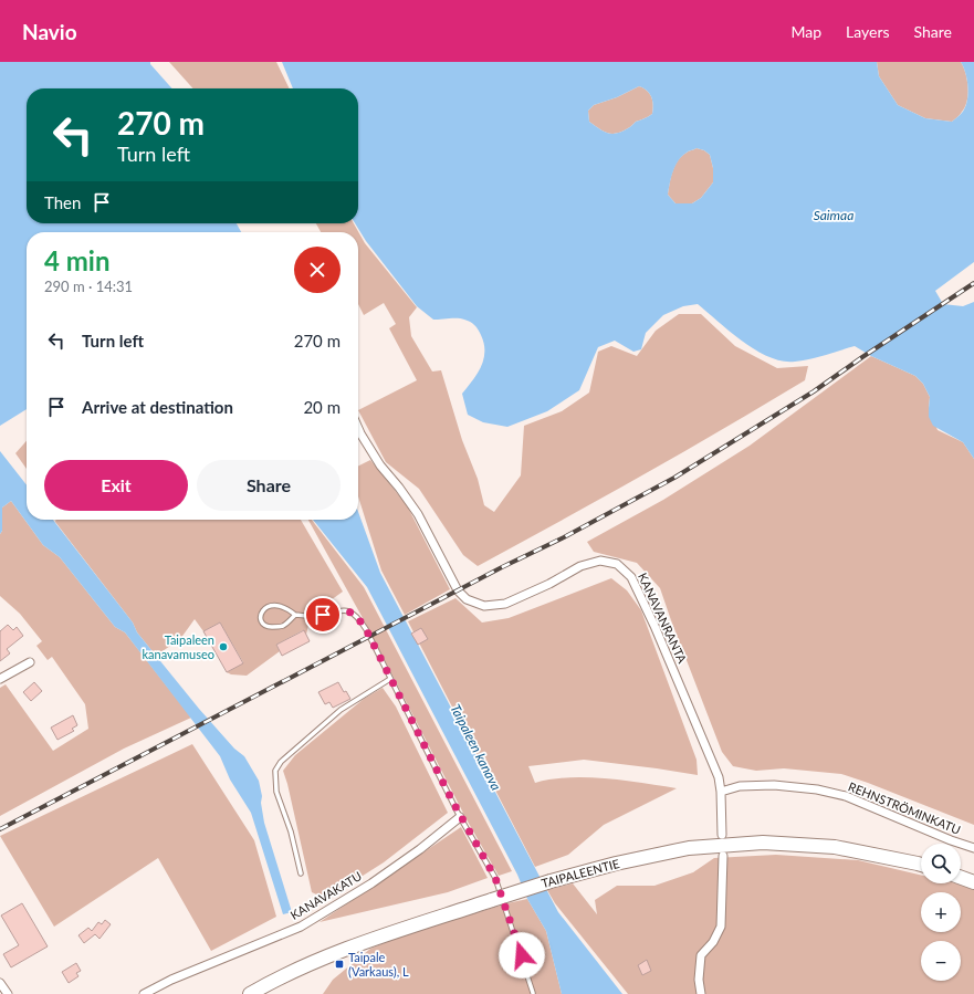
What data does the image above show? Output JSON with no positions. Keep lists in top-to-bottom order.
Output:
{
  "streets": {
    "highway": ["TAIPALEENTIE"],
    "street": ["KANAVANRANTA", "REHNSTRÖMINKATU", "KANAVAKATU"]
  },
  "crossings": [
    ["KANAVANRANTA", "REHNSTRÖMINKATU"]
  ],
  "water": ["Saimaa", "Taipaleen kanava"],
  "places": {
    "other": ["Taipaleen kanavamuseo"],
    "transit": ["Taipale (Varkaus), L"]
  },
  "page": {
    "header": "Navio",
    "nav": ["Map", "Layers", "Share"],
    "turn": ["270 m", "Turn left"],
    "then": "Then",
    "heading": ["4 min", "290 m · 14:31"],
    "list": [
      {
        "name": "Turn left",
        "value": "270 m"
      },
      {
        "name": "Arrive at destination",
        "value": "20 m"
      }
    ],
    "buttons": ["Exit", "Share"],
    "map_buttons": ["+", "−"]
  }
}
